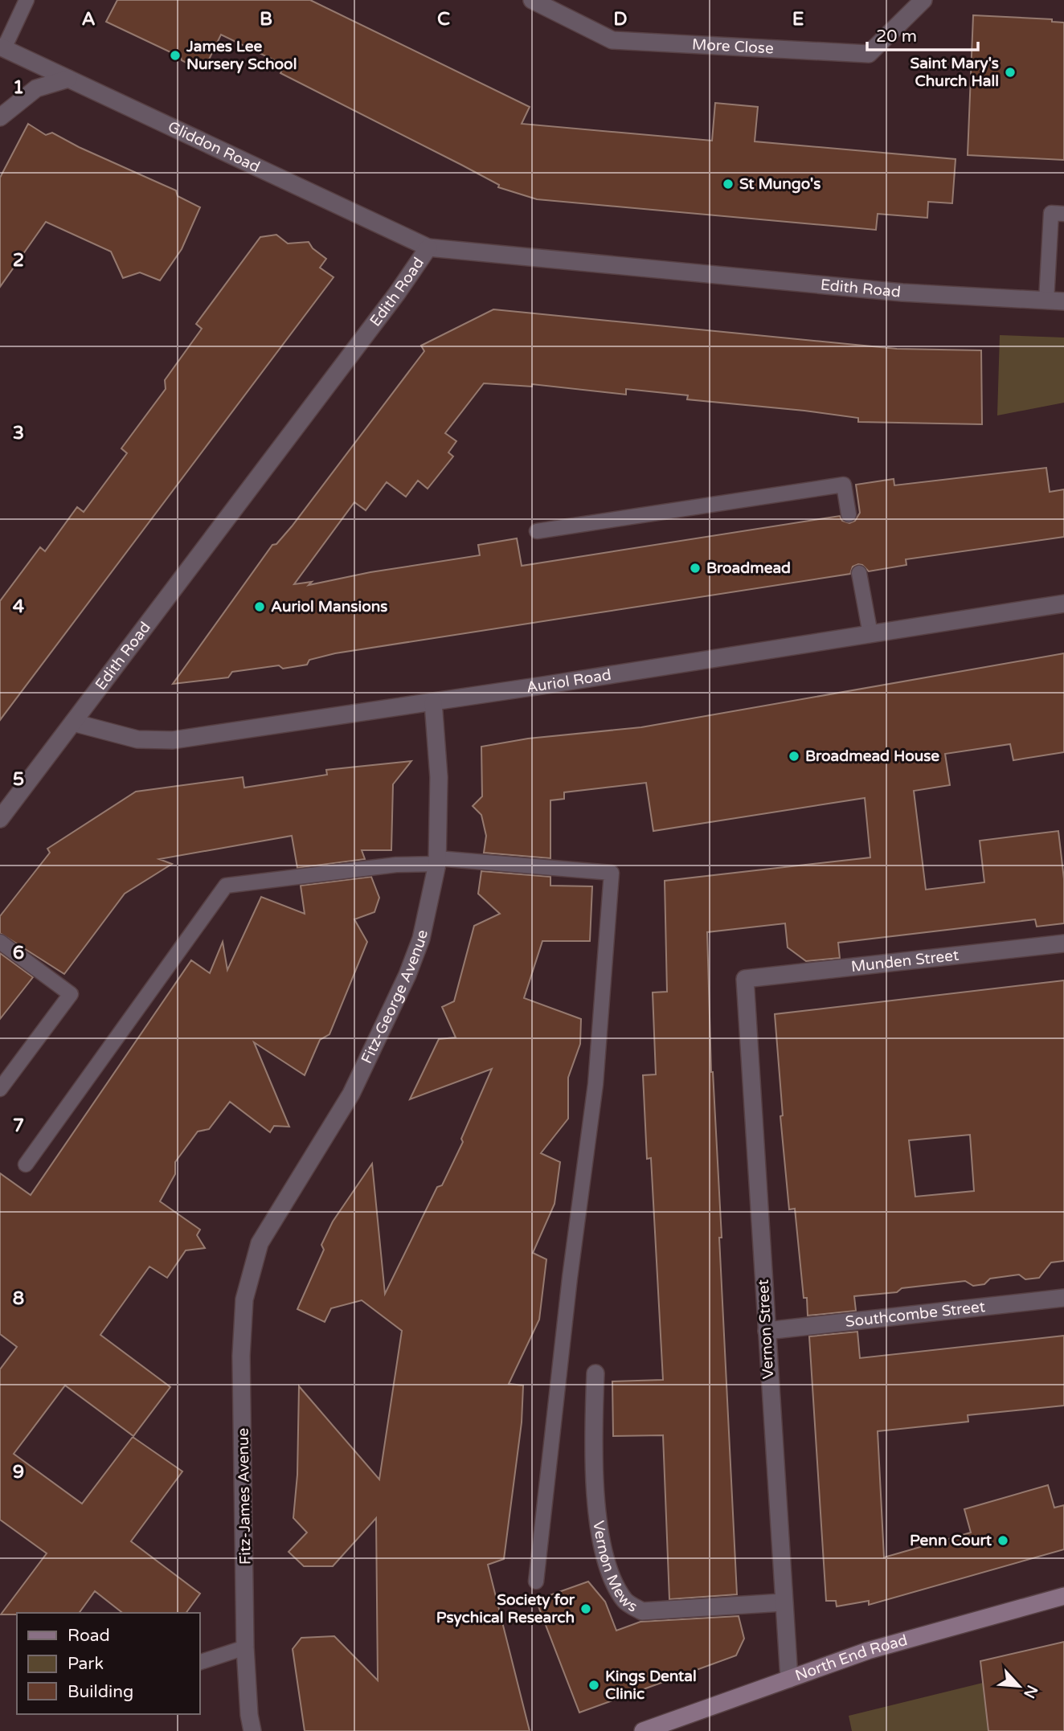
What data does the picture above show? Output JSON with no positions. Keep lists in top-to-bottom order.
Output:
{
  "streets": {
    "main road": ["North End Road"],
    "street": [
      "More Close",
      "Gliddon Road",
      "Edith Road",
      "Auriol Road",
      "Munden Street",
      "Fitz-George Avenue",
      "Southcombe Street",
      "Vernon Street",
      "Fitz-James Avenue",
      "Vernon Mews"
    ]
  },
  "crossings": [
    ["Gliddon Road", "Edith Road"],
    ["Edith Road", "Auriol Road"],
    ["Auriol Road", "Fitz-George Avenue"],
    ["Munden Street", "Vernon Street"],
    ["Fitz-George Avenue", "Fitz-James Avenue"],
    ["Southcombe Street", "Vernon Street"],
    ["Vernon Street", "Vernon Mews"],
    ["Vernon Street", "North End Road"]
  ],
  "places": [
    "James Lee Nursery School",
    "Saint Mary's Church Hall",
    "St Mungo's",
    "Broadmead",
    "Auriol Mansions",
    "Broadmead House",
    "Penn Court",
    "Society for Psychical Research",
    "Kings Dental Clinic"
  ],
  "legend": ["Road", "Park", "Building"],
  "scale_bar": "20 m",
  "north": "bottom right",
  "grid": {
    "columns": [
      "A",
      "B",
      "C",
      "D",
      "E"
    ],
    "rows": [
      "1",
      "2",
      "3",
      "4",
      "5",
      "6",
      "7",
      "8",
      "9"
    ]
  }
}
